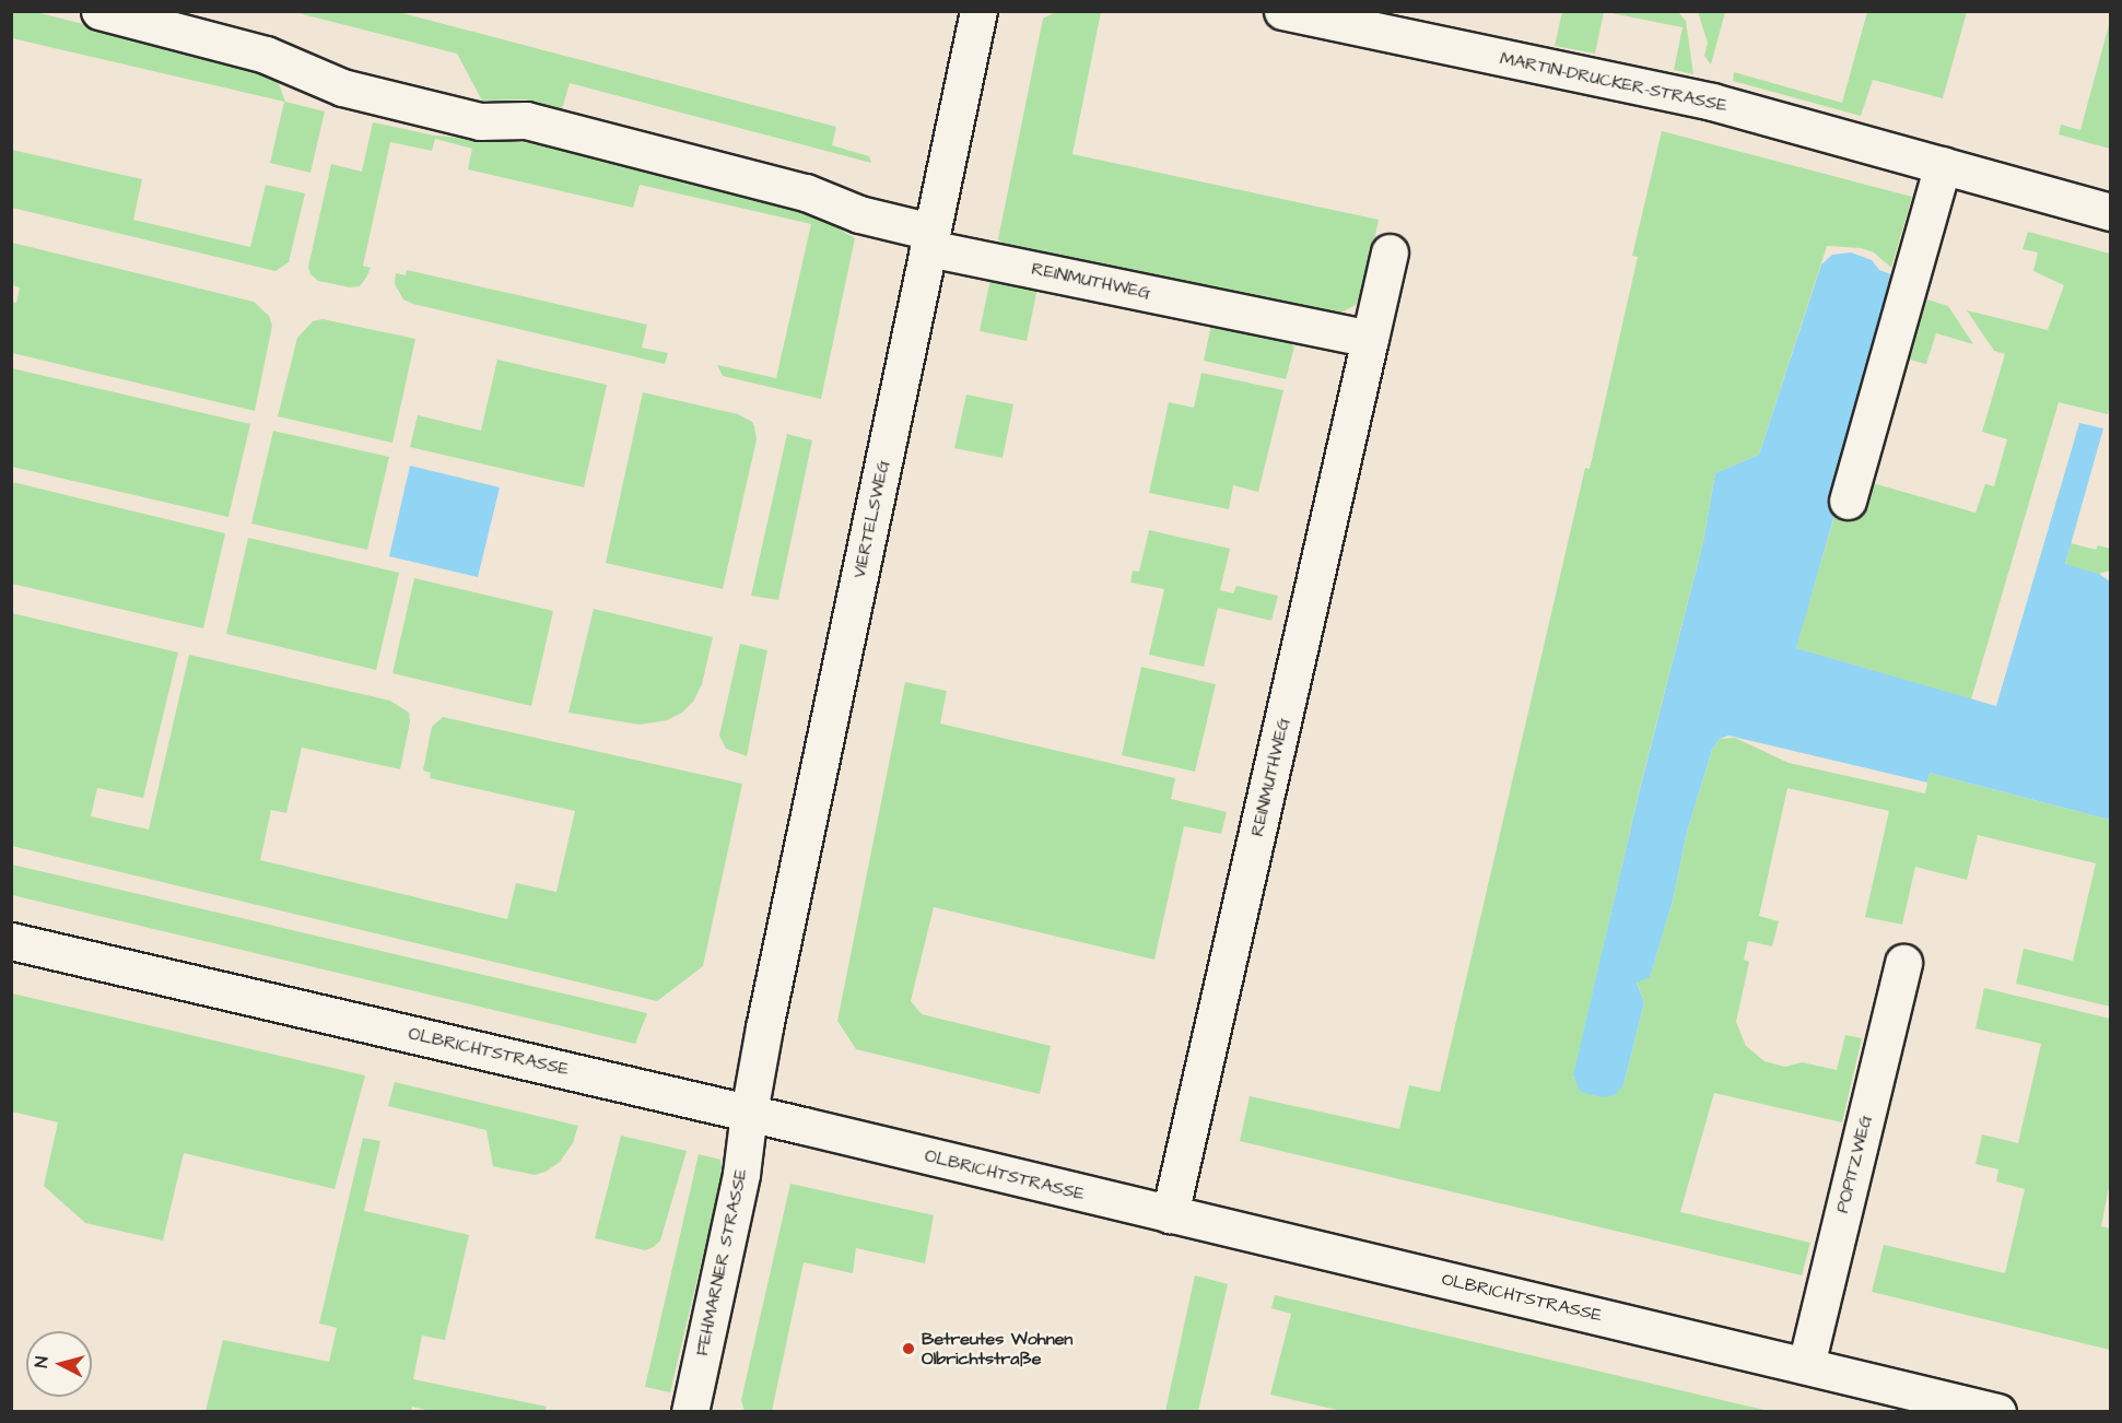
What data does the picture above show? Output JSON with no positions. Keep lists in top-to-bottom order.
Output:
{
  "streets": {
    "street": [
      "MARTIN-DRUCKER-STRASSE",
      "REINMUTHWEG",
      "VIERTELSWEG",
      "OLBRICHTSTRASSE",
      "POPITZWEG",
      "FEHMARNER STRASSE"
    ]
  },
  "crossings": [
    ["REINMUTHWEG", "VIERTELSWEG"],
    ["REINMUTHWEG", "OLBRICHTSTRASSE"],
    ["VIERTELSWEG", "OLBRICHTSTRASSE"],
    ["VIERTELSWEG", "FEHMARNER STRASSE"],
    ["OLBRICHTSTRASSE", "POPITZWEG"],
    ["OLBRICHTSTRASSE", "FEHMARNER STRASSE"]
  ],
  "places": ["Betreutes Wohnen Olbrichtstraße"],
  "north": "left"
}
